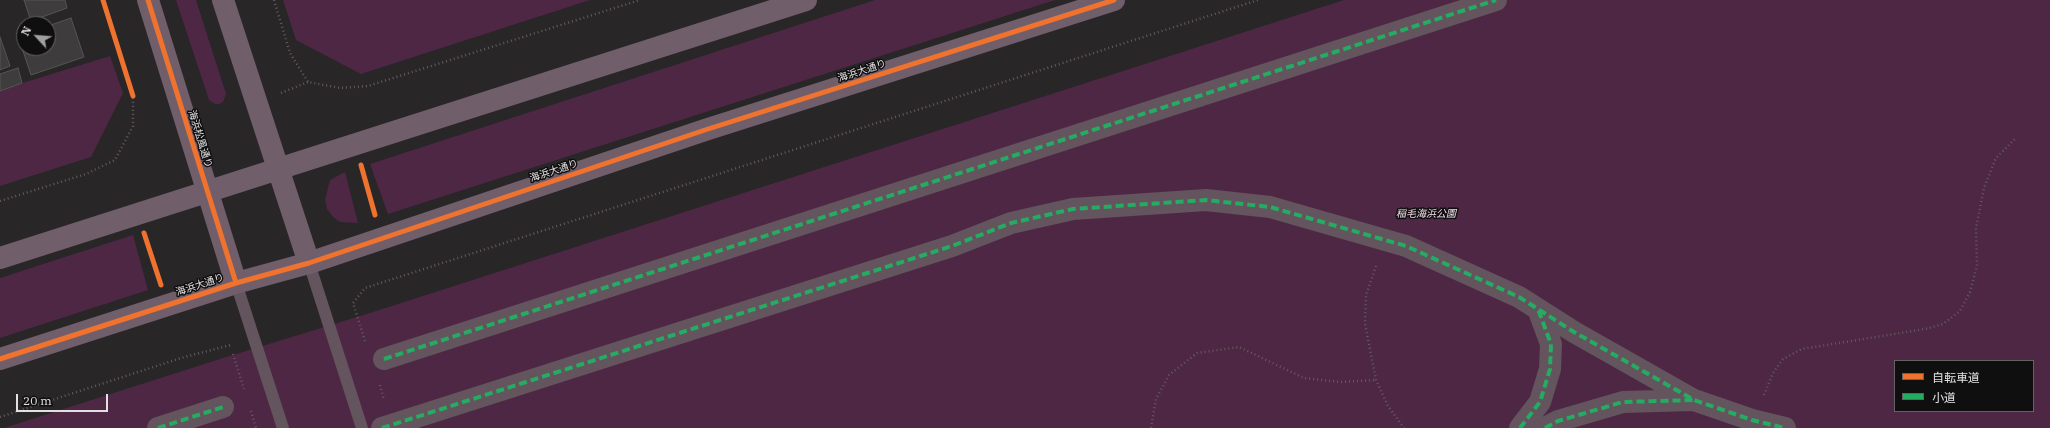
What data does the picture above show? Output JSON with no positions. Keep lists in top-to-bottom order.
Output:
{
  "streets": {
    "street": ["海浜大通り", "海浜松風通り"]
  },
  "crossings": [
    ["海浜大通り", "海浜松風通り"]
  ],
  "parks": ["稲毛海浜公園"],
  "legend": ["自転車道", "小道"],
  "scale_bar": "20 m",
  "north": "top left"
}
